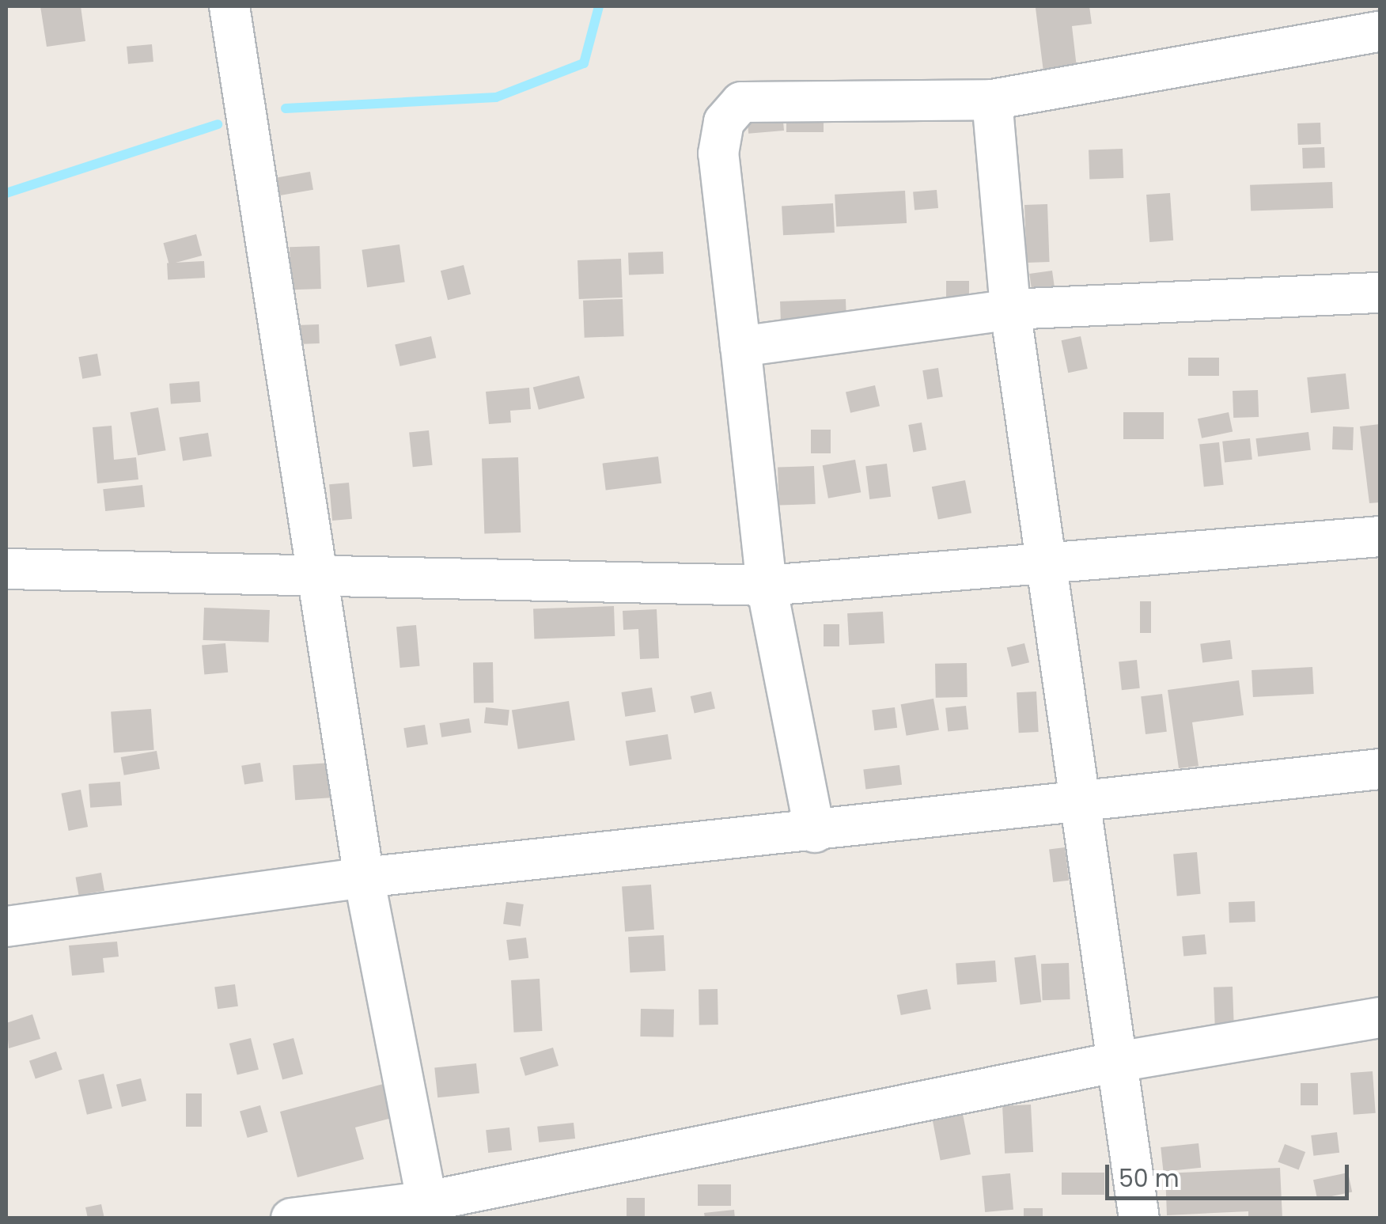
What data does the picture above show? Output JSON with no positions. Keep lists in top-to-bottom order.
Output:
{
  "scale_bar": "50 m"
}
